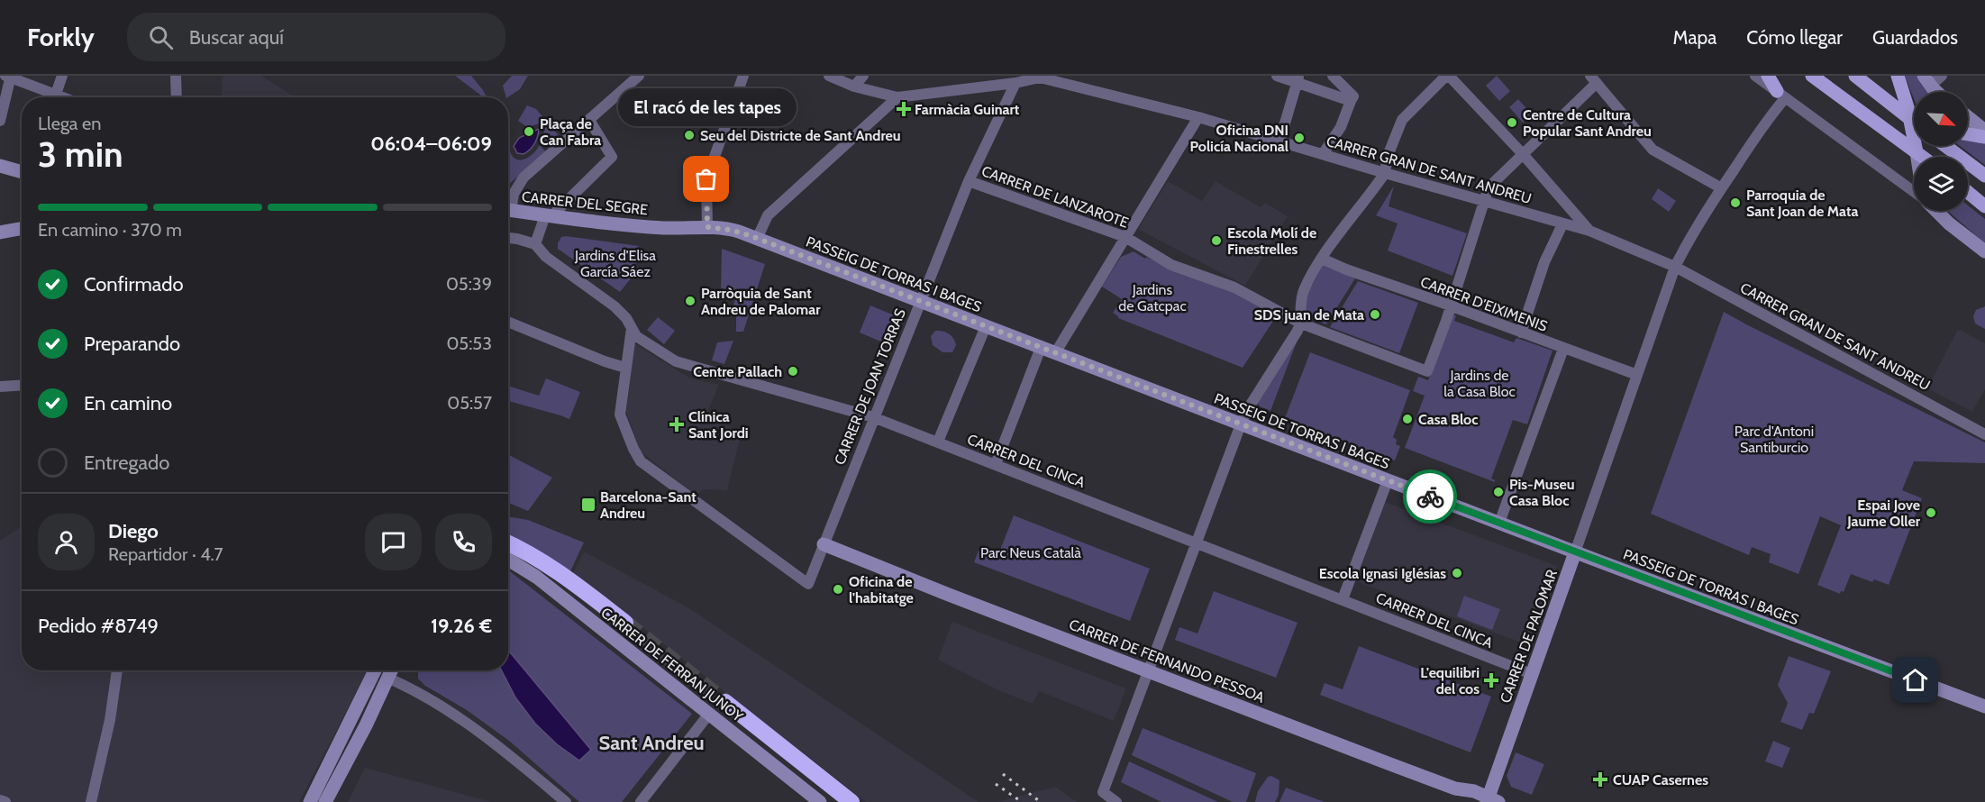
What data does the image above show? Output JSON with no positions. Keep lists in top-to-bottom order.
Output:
{
  "streets": {
    "street": [
      "CARRER GRAN DE SANT ANDREU",
      "CARRER DE LANZAROTE",
      "CARRER DEL SEGRE",
      "PASSEIG DE TORRAS I BAGES",
      "CARRER D'EIXIMENIS",
      "CARRER DE JOAN TORRAS",
      "CARRER DEL CINCA",
      "CARRER DE PALOMAR",
      "CARRER DE FERNANDO PESSOA",
      "CARRER DE FERRAN JUNOY"
    ]
  },
  "crossings": [
    ["CARRER GRAN DE SANT ANDREU", "CARRER DE JOAN TORRAS"],
    ["CARRER GRAN DE SANT ANDREU", "CARRER DE PALOMAR"],
    ["CARRER DE LANZAROTE", "CARRER D'EIXIMENIS"],
    ["CARRER DE LANZAROTE", "CARRER DE JOAN TORRAS"],
    ["CARRER DEL SEGRE", "PASSEIG DE TORRAS I BAGES"],
    ["PASSEIG DE TORRAS I BAGES", "CARRER DE JOAN TORRAS"],
    ["PASSEIG DE TORRAS I BAGES", "CARRER DE PALOMAR"],
    ["CARRER D'EIXIMENIS", "CARRER DE PALOMAR"],
    ["CARRER DE JOAN TORRAS", "CARRER DEL CINCA"],
    ["CARRER DE JOAN TORRAS", "CARRER DE FERNANDO PESSOA"],
    ["CARRER DEL CINCA", "CARRER DE PALOMAR"],
    ["CARRER DE PALOMAR", "CARRER DE FERNANDO PESSOA"]
  ],
  "districts": ["Sant Andreu"],
  "parks": [
    "Jardins d'Elisa García Sáez",
    "Jardins de Gatcpac",
    "Jardins de la Casa Bloc",
    "Parc d'Antoni Santiburcio",
    "Parc Neus Català"
  ],
  "places": {
    "health": [
      "Farmàcia Guinart",
      "Clínica Sant Jordi",
      "L'equilibri del cos",
      "CUAP Casernes"
    ],
    "other": [
      "Centre de Cultura Popular Sant Andreu",
      "Plaça de Can Fabra",
      "Seu del Districte de Sant Andreu",
      "Oficina DNI Policía Nacional",
      "El racó de les tapes",
      "Parroquia de Sant Joan de Mata",
      "Escola Molí de Finestrelles",
      "Parròquia de Sant Andreu de Palomar",
      "SDS juan de Mata",
      "Centre Pallach",
      "Casa Bloc",
      "Pis-Museu Casa Bloc",
      "Espai Jove Jaume Oller",
      "Escola Ignasi Iglésias",
      "Oficina de l'habitatge"
    ],
    "transit": ["Barcelona-Sant Andreu"]
  },
  "north": "bottom right",
  "page": {
    "header": "Forkly",
    "search": "Buscar aquí",
    "nav": ["Mapa", "Cómo llegar", "Guardados"],
    "bubble": "El racó de les tapes",
    "heading": ["3 min", "Llega en", "06:04–06:09"],
    "panel": [
      "Diego",
      "Repartidor · 4.7",
      "Pedido #8749",
      "19.26 €"
    ],
    "bar": "En camino · 370 m",
    "list": [
      ["Confirmado", "05:39"],
      ["Preparando", "05:53"],
      ["En camino", "05:57"],
      "Entregado"
    ]
  }
}
